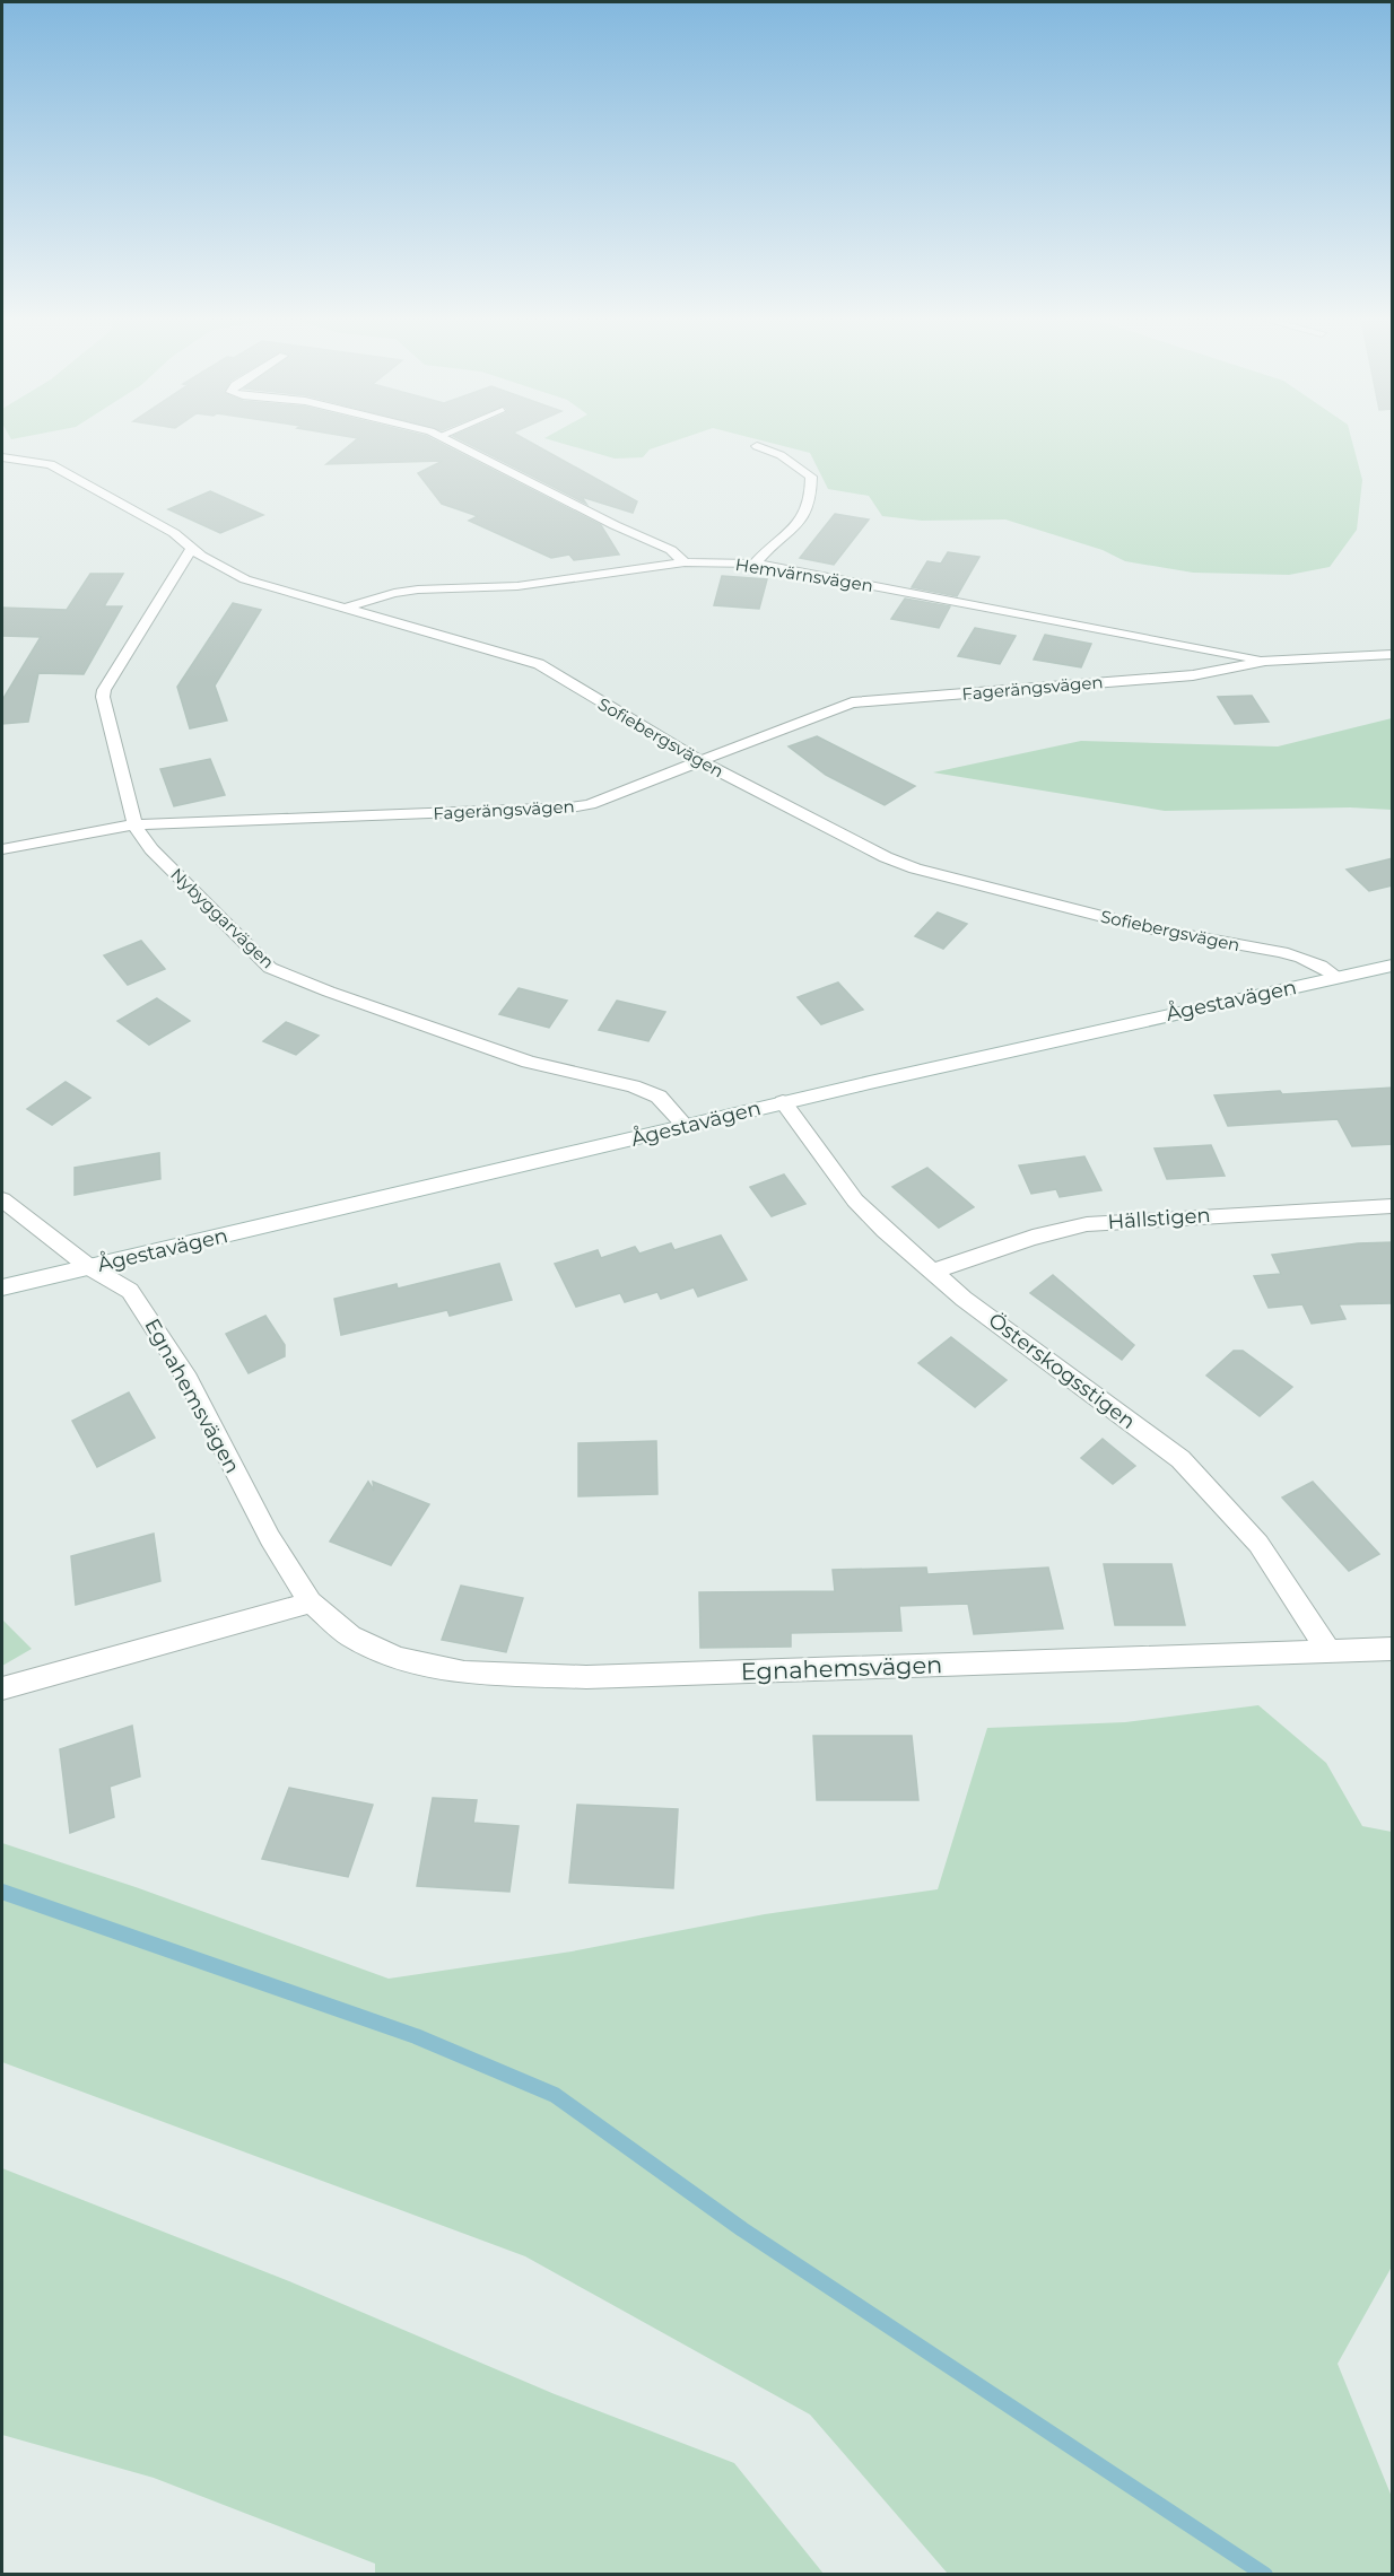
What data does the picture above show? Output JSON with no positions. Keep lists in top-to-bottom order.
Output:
{
  "streets": {
    "street": [
      "Hemvärnsvägen",
      "Fagerängsvägen",
      "Sofiebergsvägen",
      "Nybyggarvägen",
      "Ågestavägen",
      "Hällstigen",
      "Österskogsstigen",
      "Egnahemsvägen"
    ]
  },
  "crossings": [
    ["Hemvärnsvägen", "Fagerängsvägen"],
    ["Hemvärnsvägen", "Sofiebergsvägen"],
    ["Fagerängsvägen", "Sofiebergsvägen"],
    ["Fagerängsvägen", "Nybyggarvägen"],
    ["Sofiebergsvägen", "Nybyggarvägen"],
    ["Sofiebergsvägen", "Ågestavägen"],
    ["Nybyggarvägen", "Ågestavägen"],
    ["Ågestavägen", "Österskogsstigen"],
    ["Ågestavägen", "Egnahemsvägen"],
    ["Hällstigen", "Österskogsstigen"],
    ["Österskogsstigen", "Egnahemsvägen"]
  ]
}
